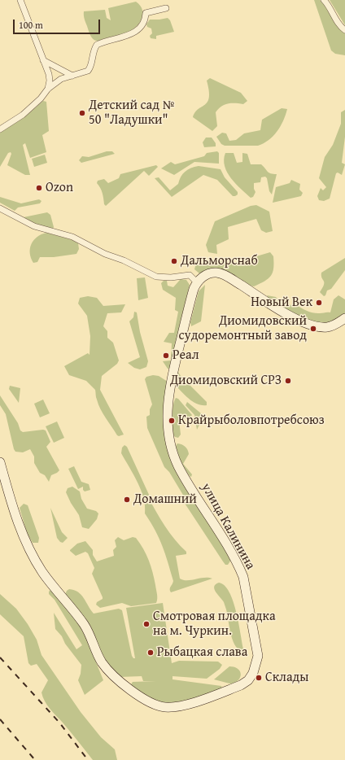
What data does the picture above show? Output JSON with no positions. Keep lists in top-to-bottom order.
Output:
{
  "streets": {
    "main road": ["улица Калинина"]
  },
  "places": [
    "Детский сад № 50 \"Ладушки\"",
    "Ozon",
    "Дальморснаб",
    "Новый Век",
    "Диомидовский судоремонтный завод",
    "Реал",
    "Диомидовский СРЗ",
    "Крайрыболовпотребсоюз",
    "Домашний",
    "Смотровая площадка на м. Чуркин.",
    "Рыбацкая слава",
    "Склады"
  ],
  "scale_bar": "100 m"
}
